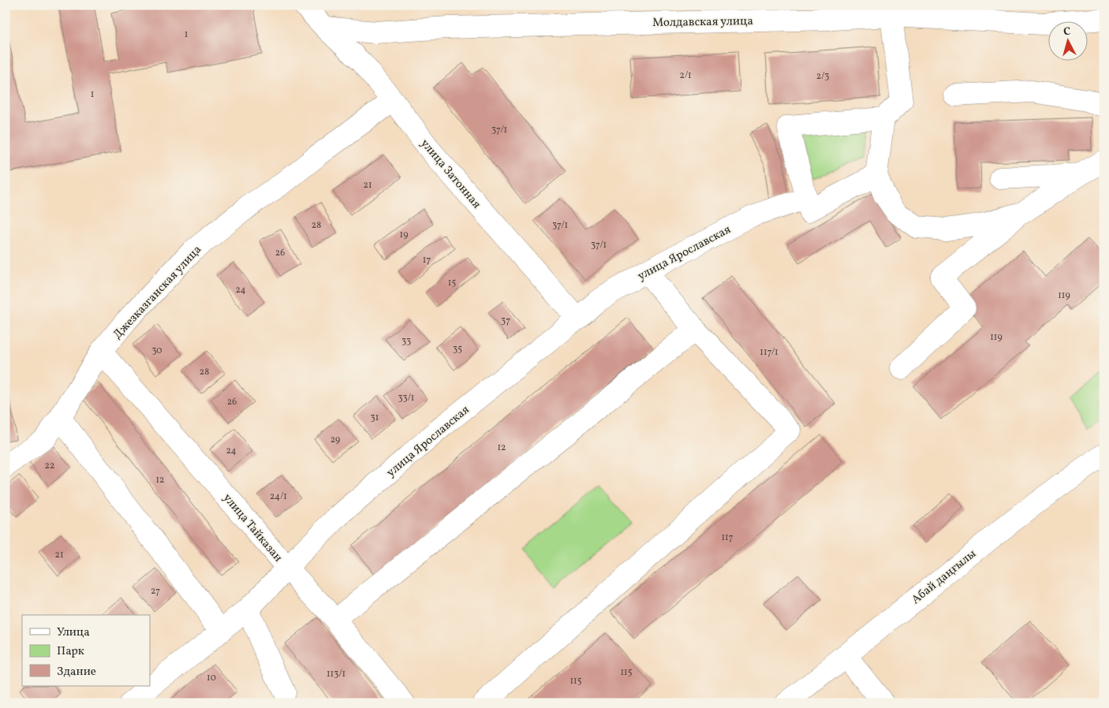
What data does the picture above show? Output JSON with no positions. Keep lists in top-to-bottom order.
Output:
{
  "streets": {
    "street": [
      "Молдавская улица",
      "улица Затонная",
      "улица Ярославская",
      "Джезказганская улица",
      "улица Тайказан",
      "Абай даңғылы"
    ]
  },
  "crossings": [
    ["Молдавская улица", "улица Затонная"],
    ["улица Затонная", "улица Ярославская"],
    ["улица Затонная", "Джезказганская улица"],
    ["улица Ярославская", "улица Тайказан"],
    ["Джезказганская улица", "улица Тайказан"]
  ],
  "house_numbers": [
    "1",
    "2/1",
    "2/3",
    "1",
    "37/1",
    "21",
    "28",
    "37/1",
    "19",
    "37/1",
    "26",
    "17",
    "15",
    "24",
    "119",
    "37",
    "119",
    "33",
    "35",
    "30",
    "117/1",
    "28",
    "33/1",
    "26",
    "31",
    "29",
    "12",
    "24",
    "22",
    "12",
    "24/1",
    "117",
    "21",
    "27",
    "115",
    "113/1",
    "10",
    "115"
  ],
  "legend": ["Улица", "Парк", "Здание"],
  "north": "top"
}
